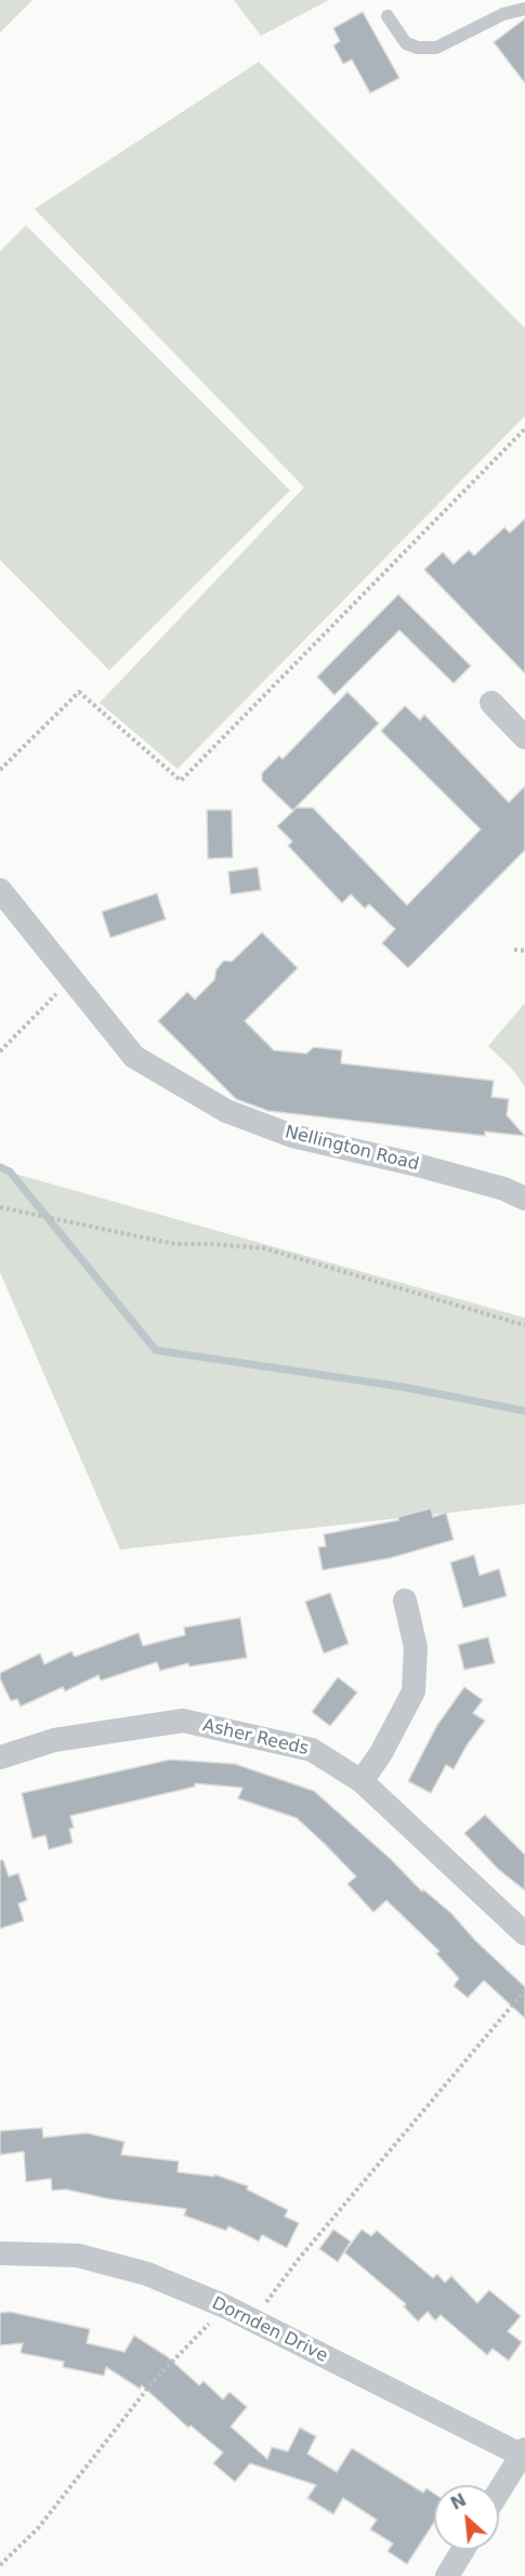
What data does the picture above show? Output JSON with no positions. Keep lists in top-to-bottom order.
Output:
{
  "streets": {
    "street": ["Nellington Road", "Asher Reeds", "Dornden Drive"]
  },
  "north": "top left"
}
